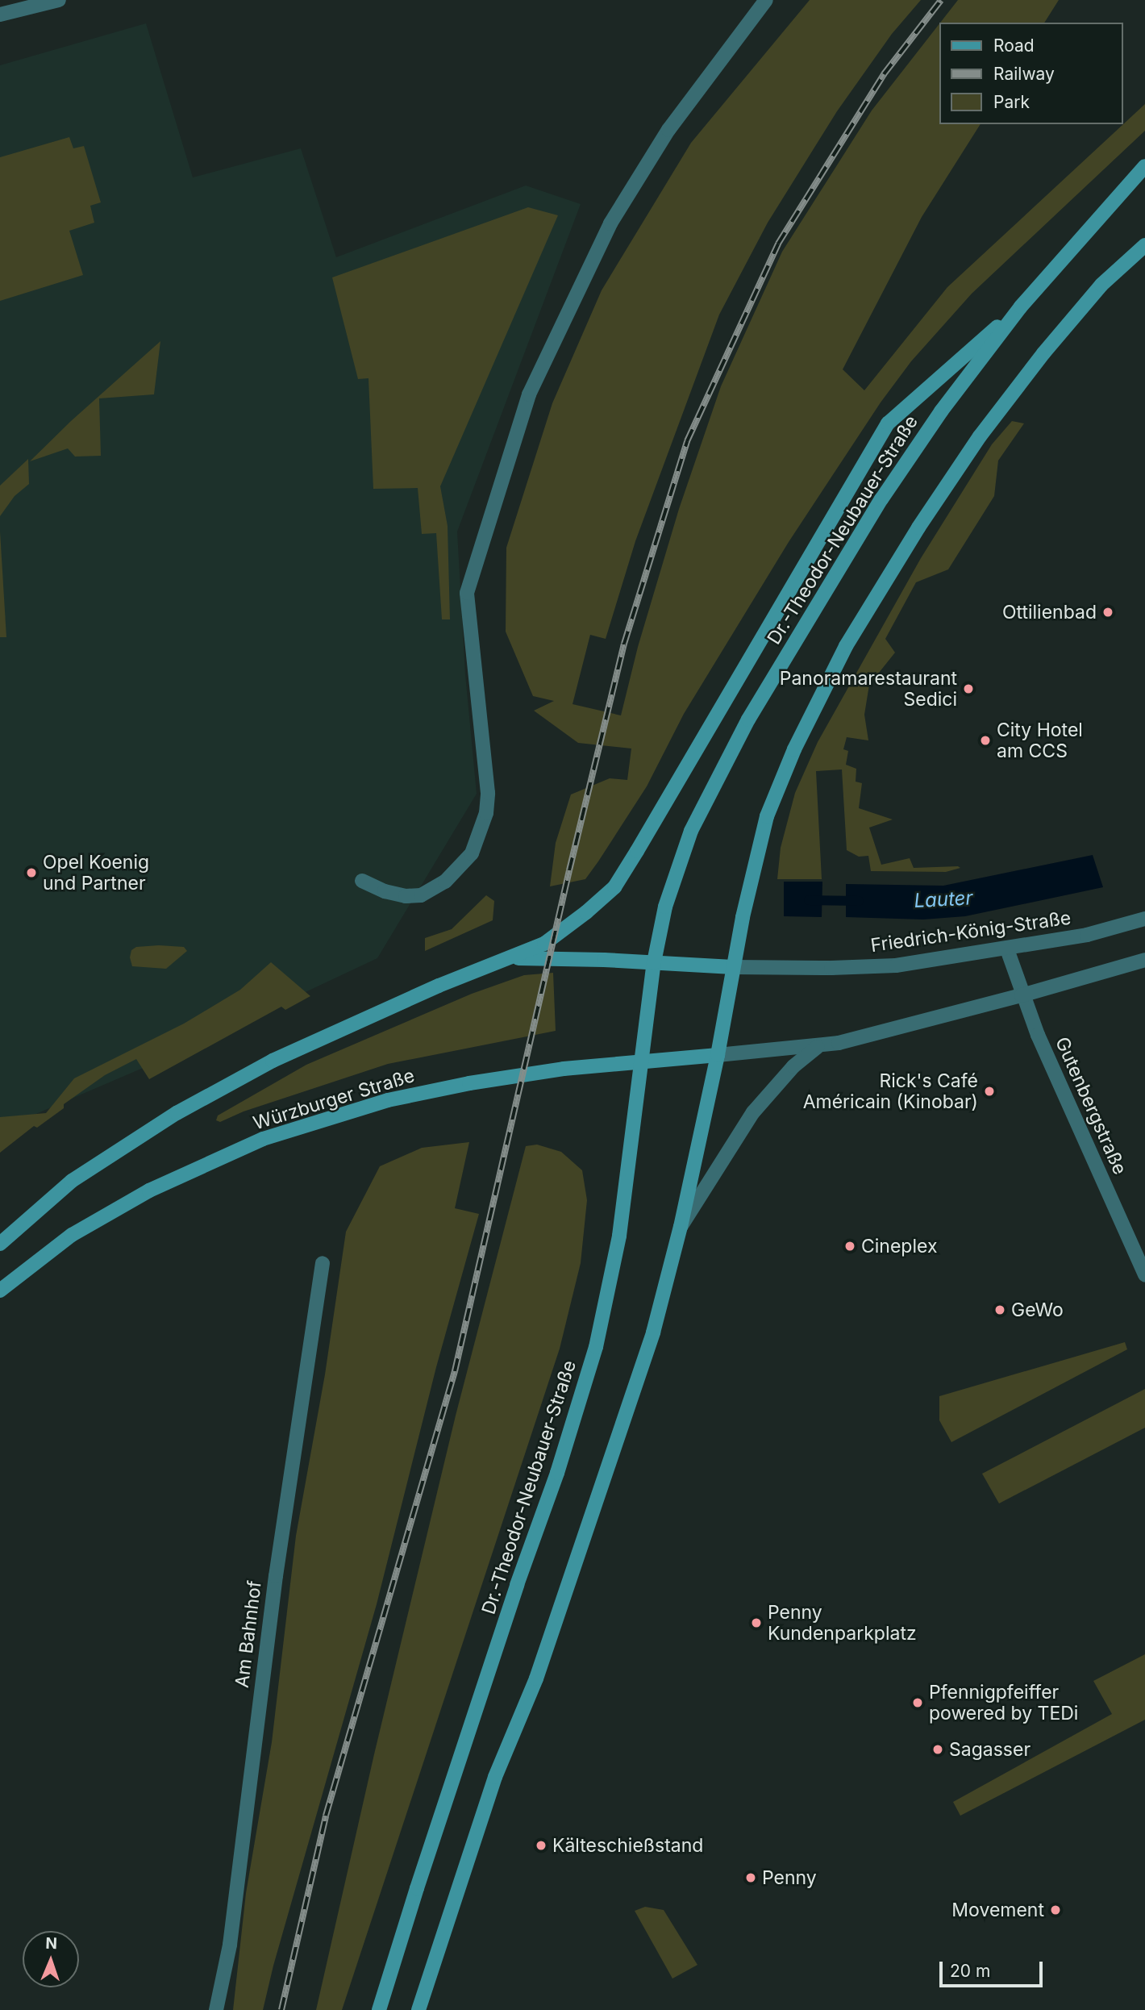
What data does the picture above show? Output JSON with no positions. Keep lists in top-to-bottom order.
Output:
{
  "streets": {
    "main road": ["Dr.-Theodor-Neubauer-Straße", "Würzburger Straße"],
    "street": ["Friedrich-König-Straße", "Gutenbergstraße", "Am Bahnhof"]
  },
  "crossings": [
    ["Dr.-Theodor-Neubauer-Straße", "Würzburger Straße"],
    ["Friedrich-König-Straße", "Gutenbergstraße"]
  ],
  "water": ["Lauter"],
  "places": [
    "Ottilienbad",
    "Panoramarestaurant Sedici",
    "City Hotel am CCS",
    "Opel Koenig und Partner",
    "Rick's Café Américain (Kinobar)",
    "Cineplex",
    "GeWo",
    "Penny Kundenparkplatz",
    "Pfennigpfeiffer powered by TEDi",
    "Sagasser",
    "Kälteschießstand",
    "Penny",
    "Movement"
  ],
  "legend": ["Road", "Railway", "Park"],
  "scale_bar": "20 m",
  "north": "top"
}
